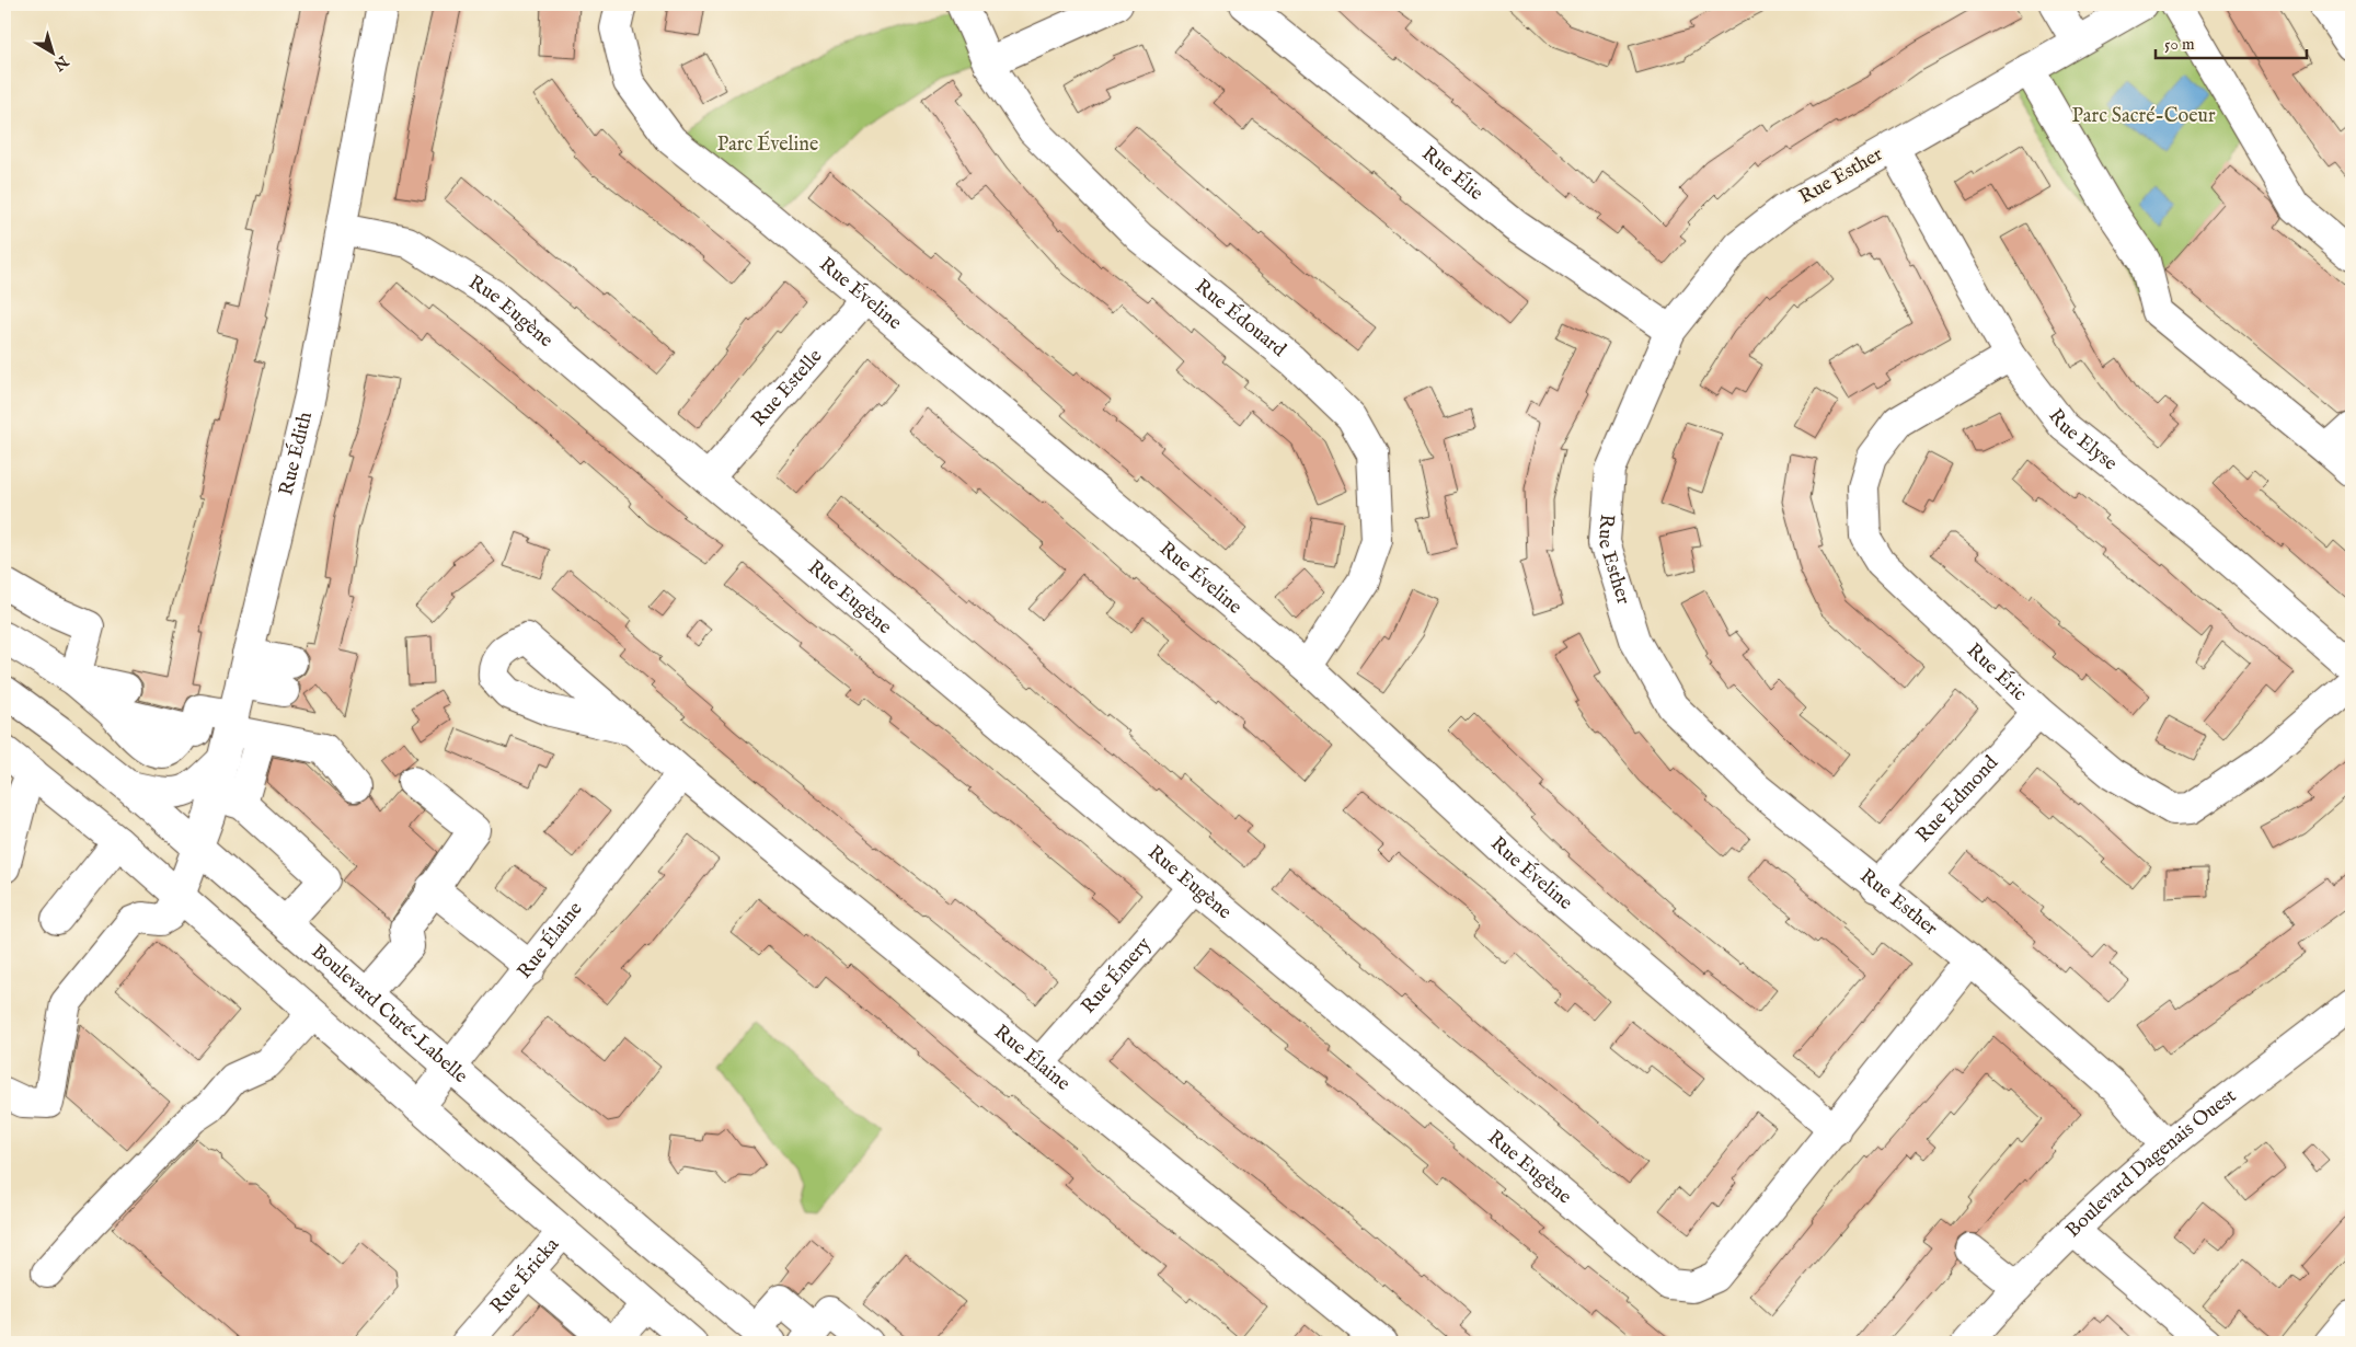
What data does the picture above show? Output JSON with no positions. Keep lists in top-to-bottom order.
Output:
{
  "streets": {
    "street": [
      "Rue Élie",
      "Rue Esther",
      "Rue Éveline",
      "Rue Eugène",
      "Rue Édouard",
      "Rue Estelle",
      "Rue Elyse",
      "Rue Édith",
      "Rue Éric",
      "Rue Edmond",
      "Rue Élaine",
      "Rue Émery",
      "Boulevard Curé-Labelle",
      "Boulevard Dagenais Ouest",
      "Rue Éricka"
    ]
  },
  "crossings": [
    ["Rue Élie", "Rue Esther"],
    ["Rue Esther", "Rue Eugène"],
    ["Rue Esther", "Rue Elyse"],
    ["Rue Esther", "Rue Edmond"],
    ["Rue Esther", "Boulevard Dagenais Ouest"],
    ["Rue Éveline", "Rue Eugène"],
    ["Rue Éveline", "Rue Édouard"],
    ["Rue Éveline", "Rue Estelle"],
    ["Rue Eugène", "Rue Estelle"],
    ["Rue Eugène", "Rue Édith"],
    ["Rue Eugène", "Rue Émery"],
    ["Rue Elyse", "Rue Éric"],
    ["Rue Édith", "Boulevard Curé-Labelle"],
    ["Rue Éric", "Rue Edmond"],
    ["Rue Élaine", "Rue Émery"],
    ["Rue Élaine", "Boulevard Curé-Labelle"]
  ],
  "parks": ["Parc Sacré-Coeur", "Parc Éveline"],
  "scale_bar": "50 m",
  "north": "bottom right"
}
